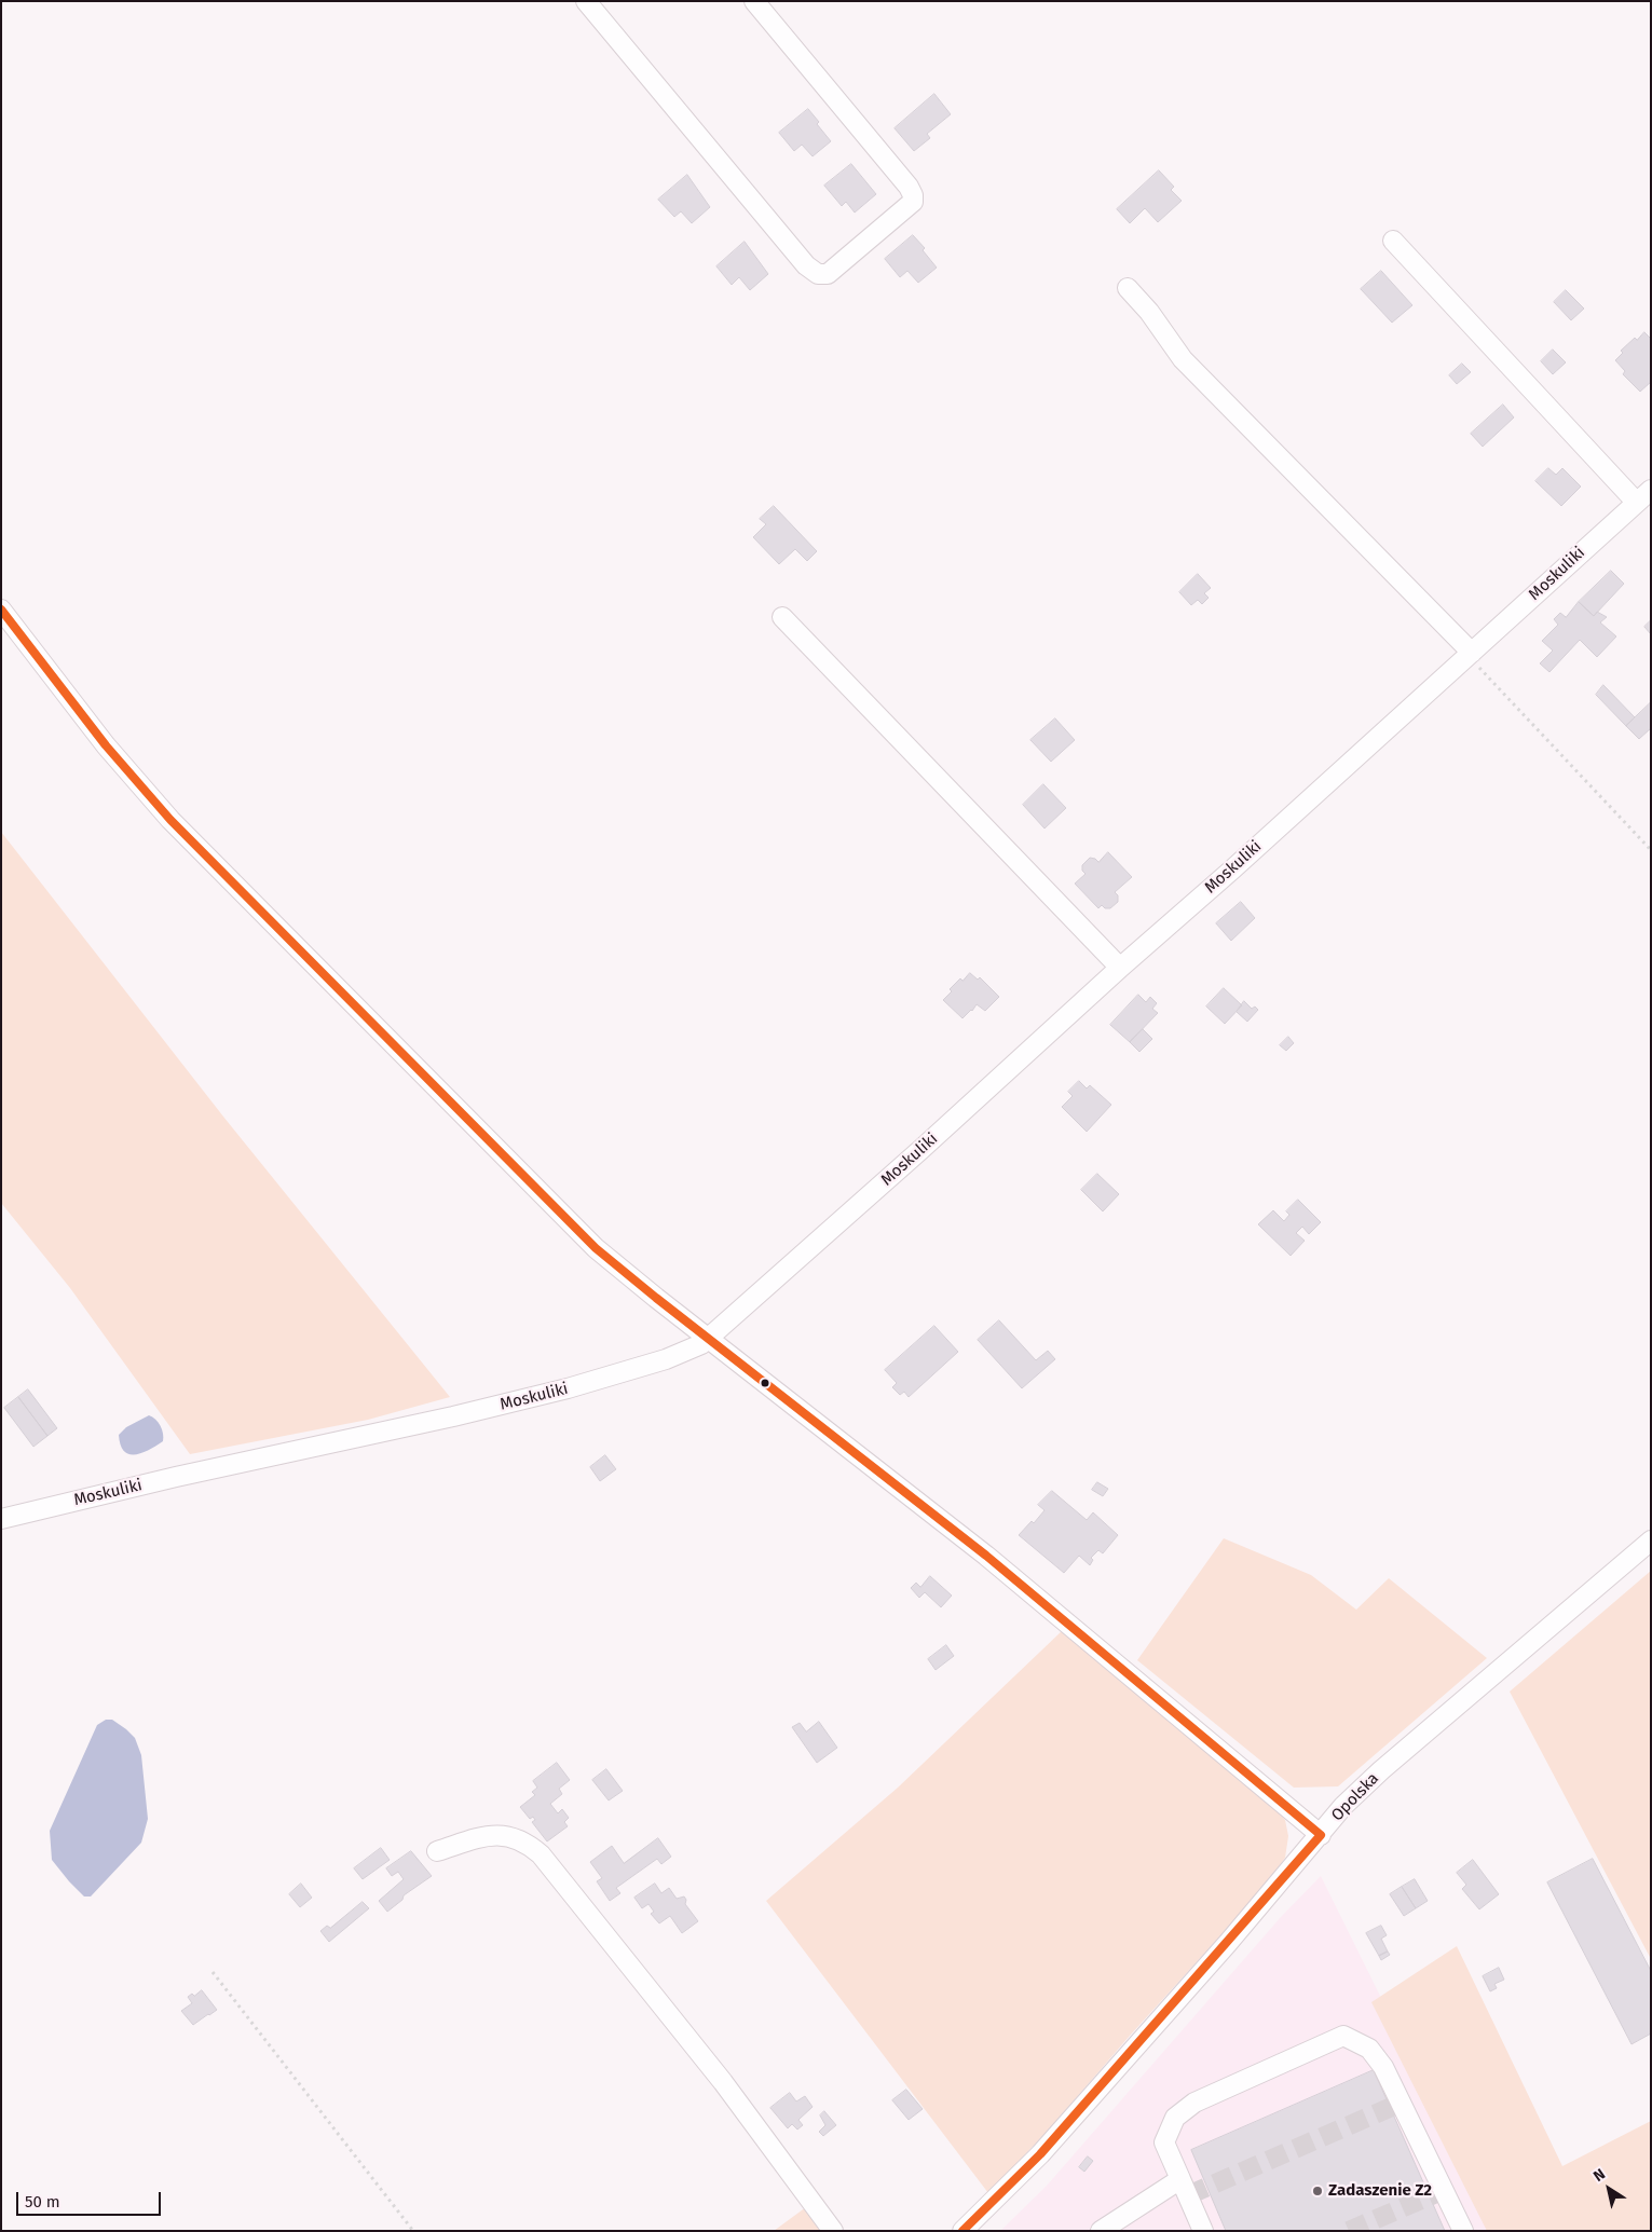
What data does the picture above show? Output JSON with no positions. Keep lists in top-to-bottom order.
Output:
{
  "streets": {
    "street": ["Moskuliki", "Opolska"]
  },
  "places": ["Zadaszenie Z2"],
  "scale_bar": "50 m",
  "north": "top left"
}
